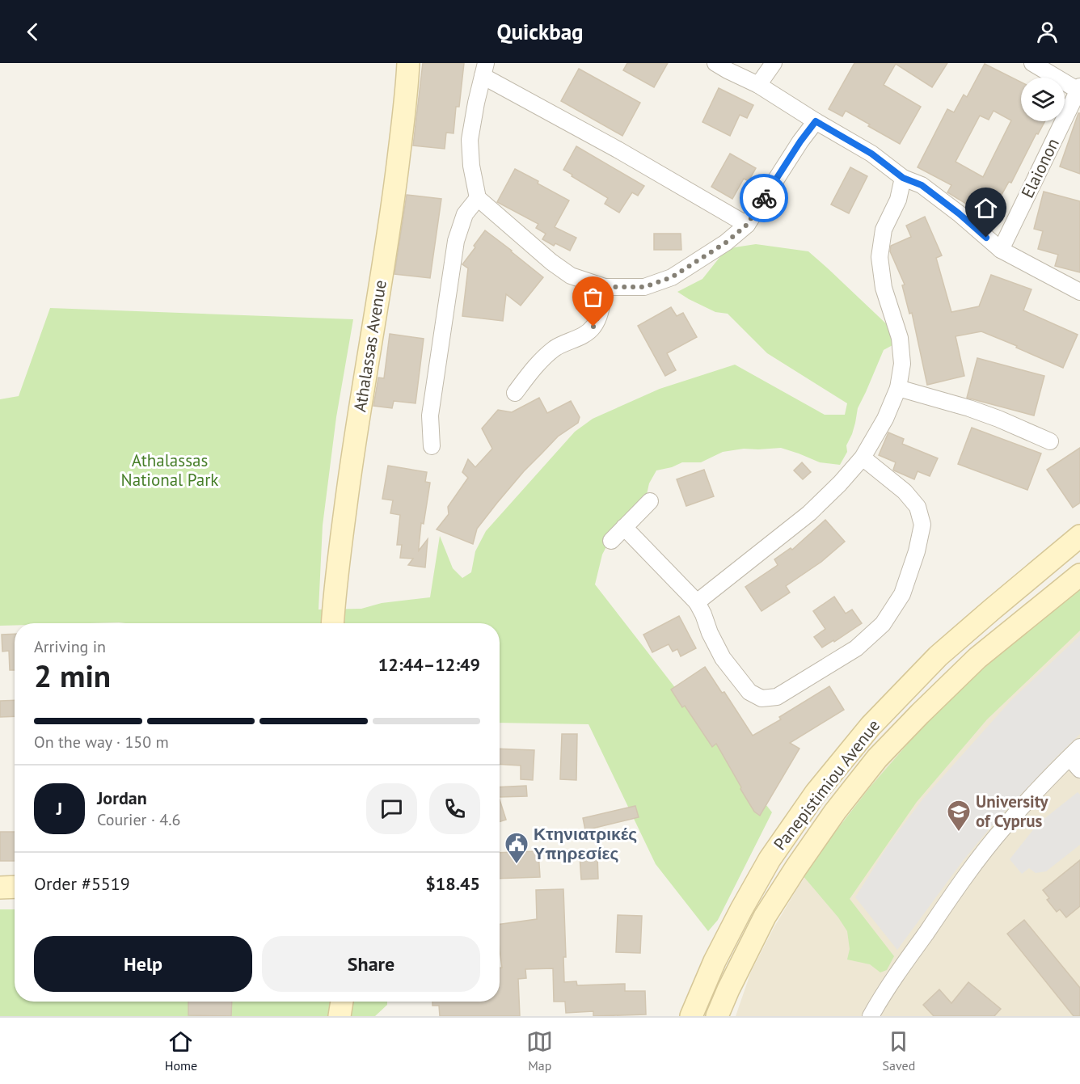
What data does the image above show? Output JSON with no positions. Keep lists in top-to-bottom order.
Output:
{
  "streets": {
    "main road": ["Athalassas Avenue", "Panepistimiou Avenue"],
    "street": ["Elaionon"]
  },
  "parks": ["Athalassas National Park"],
  "places": {
    "school or university": ["University of Cyprus"],
    "public building": ["Κτηνιατρικές Υπηρεσίες"]
  },
  "page": {
    "header": "Quickbag",
    "heading": ["2 min", "Arriving in", "12:44–12:49"],
    "panel": [
      "Jordan",
      "Courier · 4.6",
      "Order #5519",
      "$18.45"
    ],
    "bar": "On the way · 150 m",
    "round": "J",
    "buttons": ["Help", "Share"],
    "tabs": ["Home", "Map", "Saved"]
  }
}
